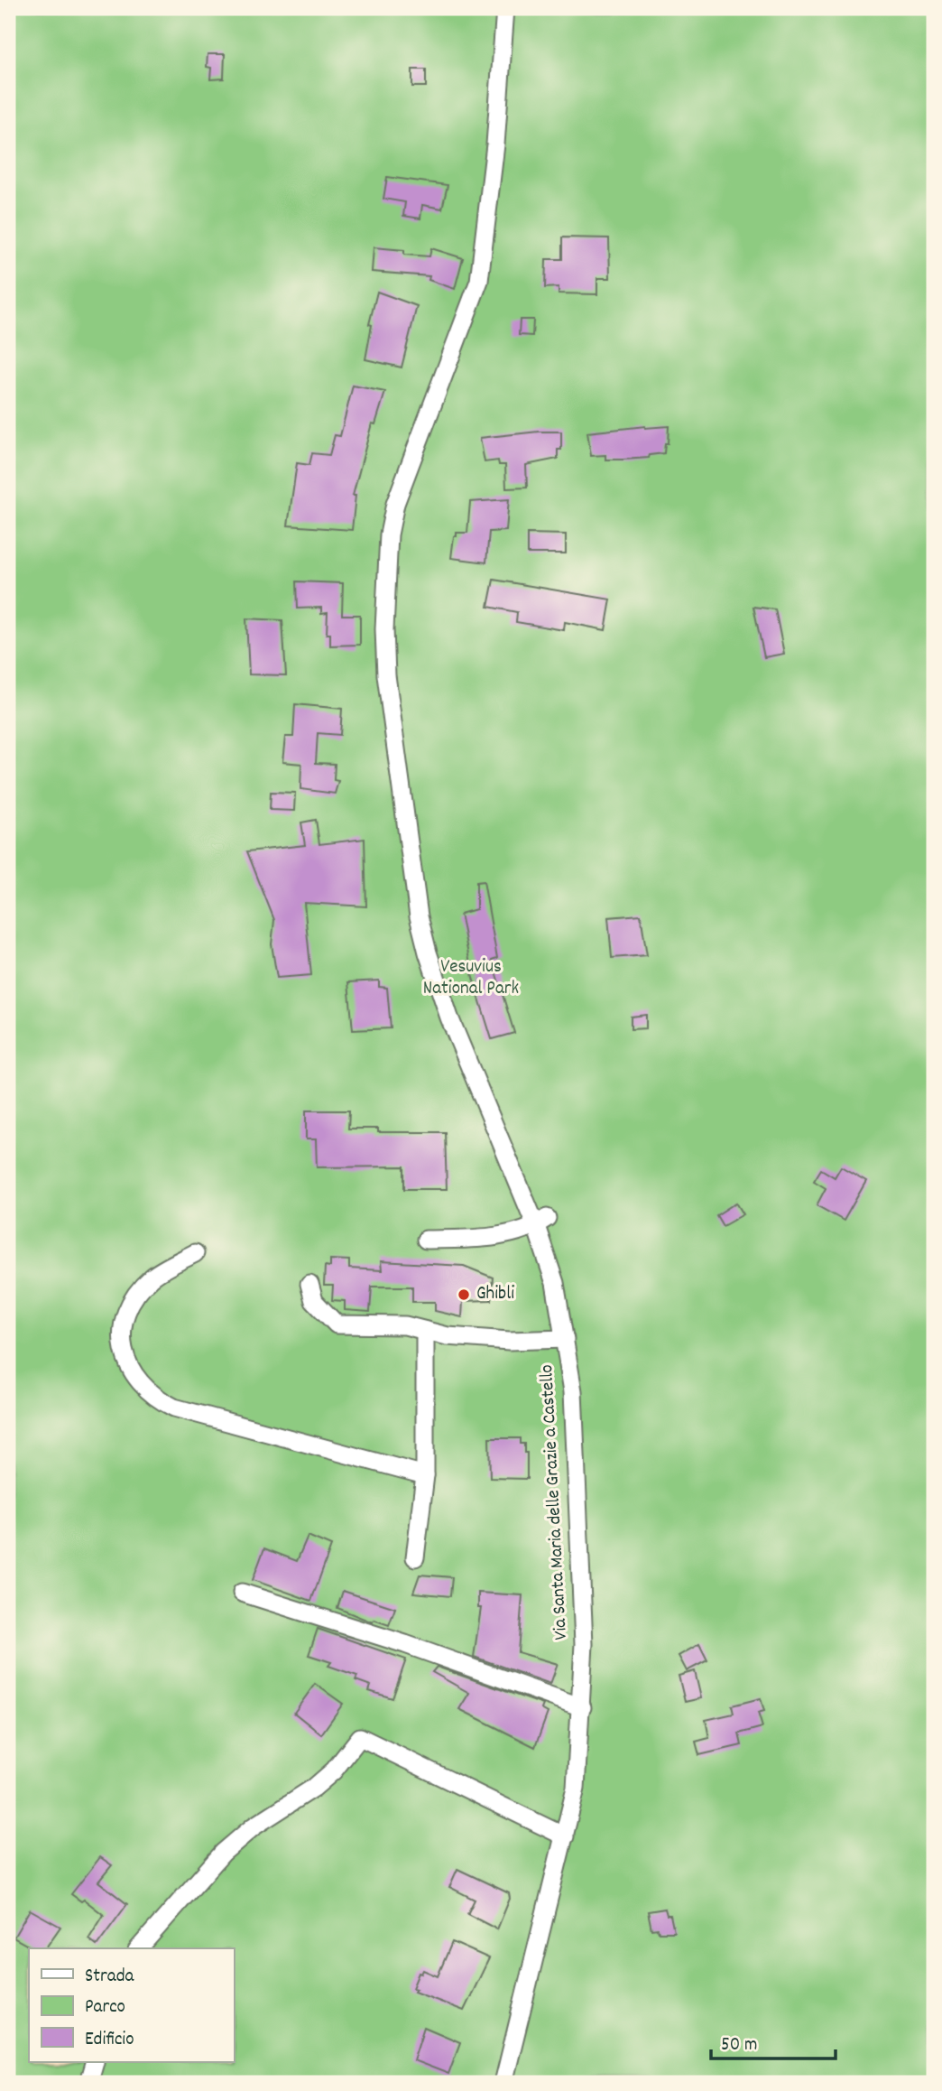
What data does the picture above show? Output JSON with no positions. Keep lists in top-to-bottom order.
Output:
{
  "streets": {
    "street": ["Via Santa Maria delle Grazie a Castello"]
  },
  "parks": ["Vesuvius National Park"],
  "places": ["Ghibli"],
  "legend": ["Strada", "Parco", "Edificio"],
  "scale_bar": "50 m"
}
